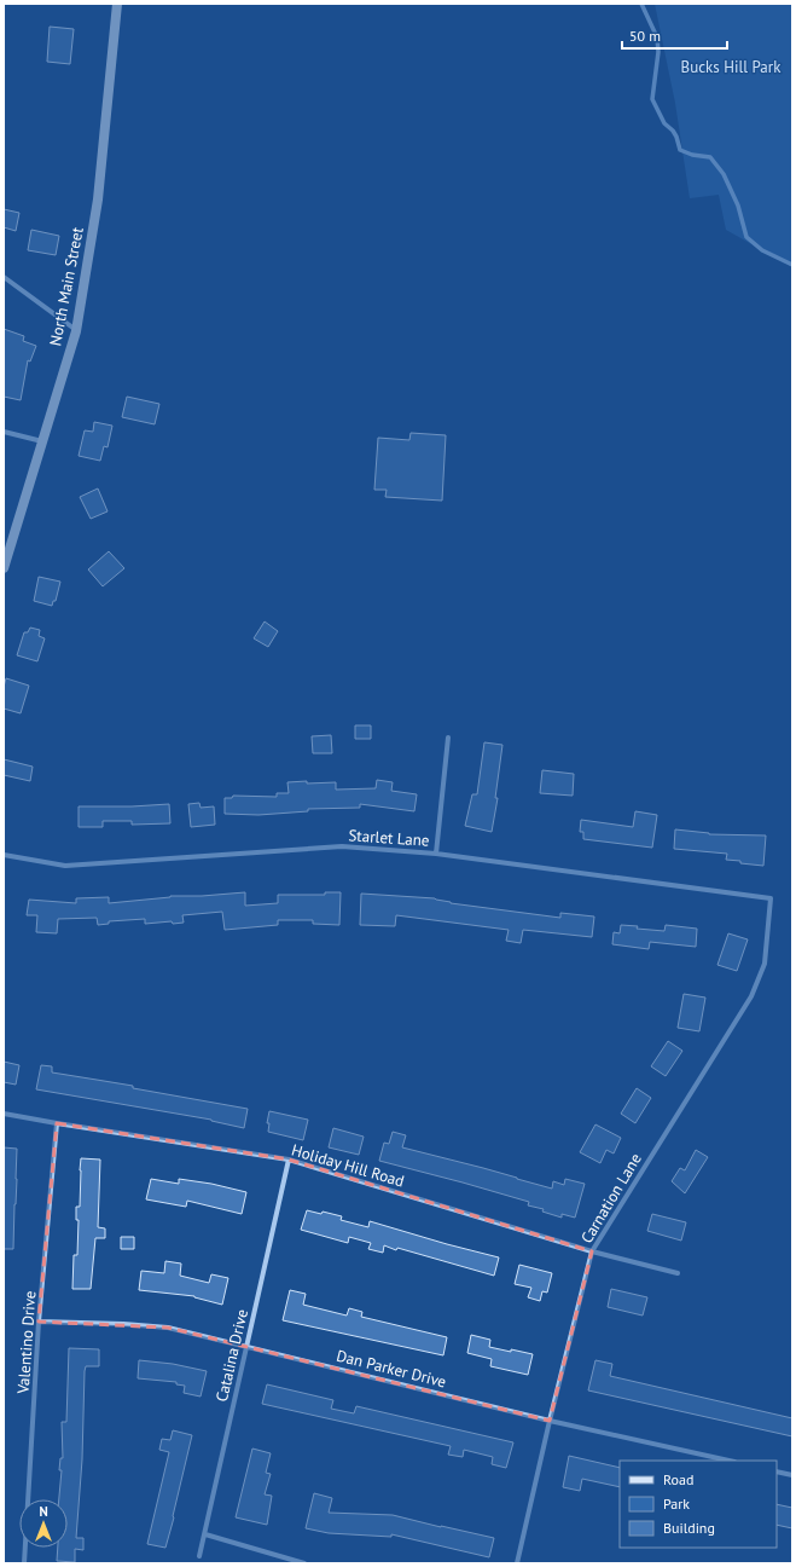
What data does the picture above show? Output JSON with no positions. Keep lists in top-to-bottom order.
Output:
{
  "streets": {
    "main road": ["North Main Street"],
    "street": [
      "Starlet Lane",
      "Holiday Hill Road",
      "Carnation Lane",
      "Valentino Drive",
      "Catalina Drive",
      "Dan Parker Drive"
    ]
  },
  "crossings": [
    ["Starlet Lane", "Carnation Lane"],
    ["Holiday Hill Road", "Carnation Lane"],
    ["Holiday Hill Road", "Valentino Drive"],
    ["Holiday Hill Road", "Catalina Drive"],
    ["Carnation Lane", "Dan Parker Drive"],
    ["Valentino Drive", "Dan Parker Drive"],
    ["Catalina Drive", "Dan Parker Drive"]
  ],
  "parks": ["Bucks Hill Park"],
  "legend": ["Road", "Park", "Building"],
  "scale_bar": "50 m",
  "north": "top"
}
